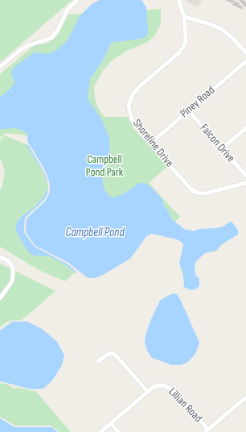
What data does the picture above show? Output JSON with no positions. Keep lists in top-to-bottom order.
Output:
{
  "streets": {
    "street": [
      "Piney Road",
      "Shoreline Drive",
      "Falcon Drive",
      "Lillian Road"
    ]
  },
  "crossings": [
    ["Piney Road", "Shoreline Drive"],
    ["Piney Road", "Falcon Drive"]
  ],
  "water": ["Campbell Pond"],
  "parks": ["Campbell Pond Park"]
}
